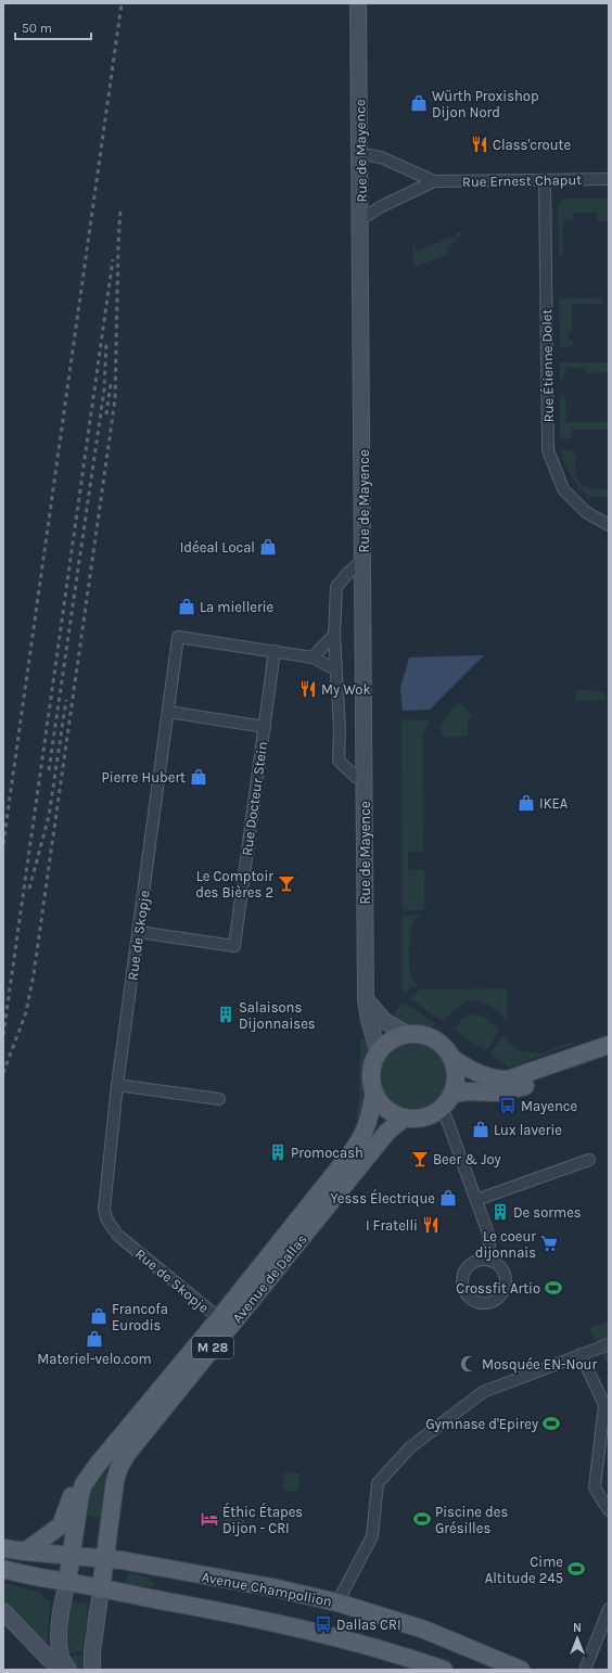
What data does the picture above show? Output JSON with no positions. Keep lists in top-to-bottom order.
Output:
{
  "streets": {
    "main road": [
      "Rue de Mayence",
      "Avenue de Dallas",
      "M 28",
      "Avenue Champollion"
    ],
    "street": [
      "Rue Ernest Chaput",
      "Rue Étienne Dolet",
      "Rue Docteur Stein",
      "Rue de Skopje"
    ]
  },
  "crossings": [
    ["Rue de Mayence", "Rue Ernest Chaput"],
    ["Rue de Mayence", "Avenue de Dallas"],
    ["Rue Ernest Chaput", "Rue Étienne Dolet"],
    ["Rue Docteur Stein", "Rue de Skopje"],
    ["Rue de Skopje", "Avenue de Dallas"],
    ["Avenue de Dallas", "Avenue Champollion"]
  ],
  "places": {
    "shop": [
      "Würth Proxishop Dijon Nord",
      "Idéeal Local",
      "La miellerie",
      "Pierre Hubert",
      "IKEA",
      "Lux laverie",
      "Yesss Électrique",
      "Francofa Eurodis",
      "Materiel-velo.com"
    ],
    "restaurant": ["Class'croute", "My Wok", "I Fratelli"],
    "bar": ["Le Comptoir des Bières 2", "Beer & Joy"],
    "building": ["Salaisons Dijonnaises", "Promocash", "De sormes"],
    "bus stop": ["Mayence", "Dallas CRI"],
    "supermarket": ["Le coeur dijonnais"],
    "sports": [
      "Crossfit Artio",
      "Gymnase d'Epirey",
      "Piscine des Grésilles",
      "Cime Altitude 245"
    ],
    "mosque": ["Mosquée EN-Nour"],
    "hotel": ["Éthic Étapes Dijon - CRI"]
  },
  "scale_bar": "50 m",
  "north": "top"
}
